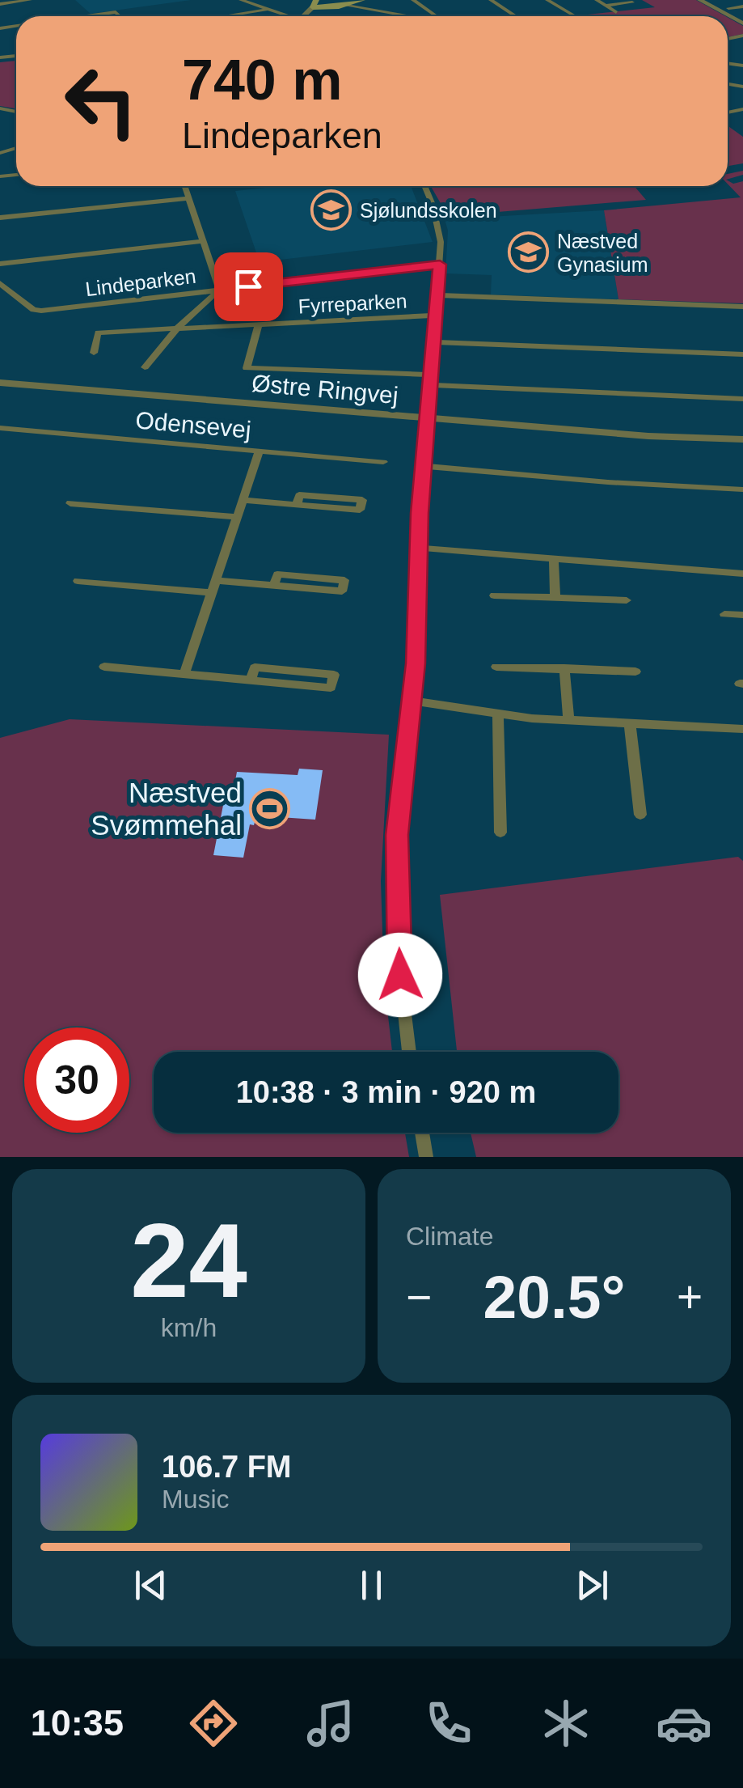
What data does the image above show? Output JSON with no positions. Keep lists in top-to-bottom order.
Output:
{
  "streets": {
    "street": [
      "Lindeparken",
      "Fyrreparken",
      "Østre Ringvej",
      "Odensevej"
    ]
  },
  "places": {
    "school or university": ["Sjølundsskolen", "Næstved Gynasium"],
    "sports": ["Næstved Svømmehal"]
  },
  "page": {
    "turn": ["740 m", "Lindeparken"],
    "limit": "30",
    "trip": "10:38 · 3 min · 920 m",
    "tile": [
      ["24", "km/h"],
      "Climate"
    ],
    "heat": ["−", "20.5°", "+"],
    "song": ["106.7 FM", "Music"],
    "tabs": "10:35"
  }
}
